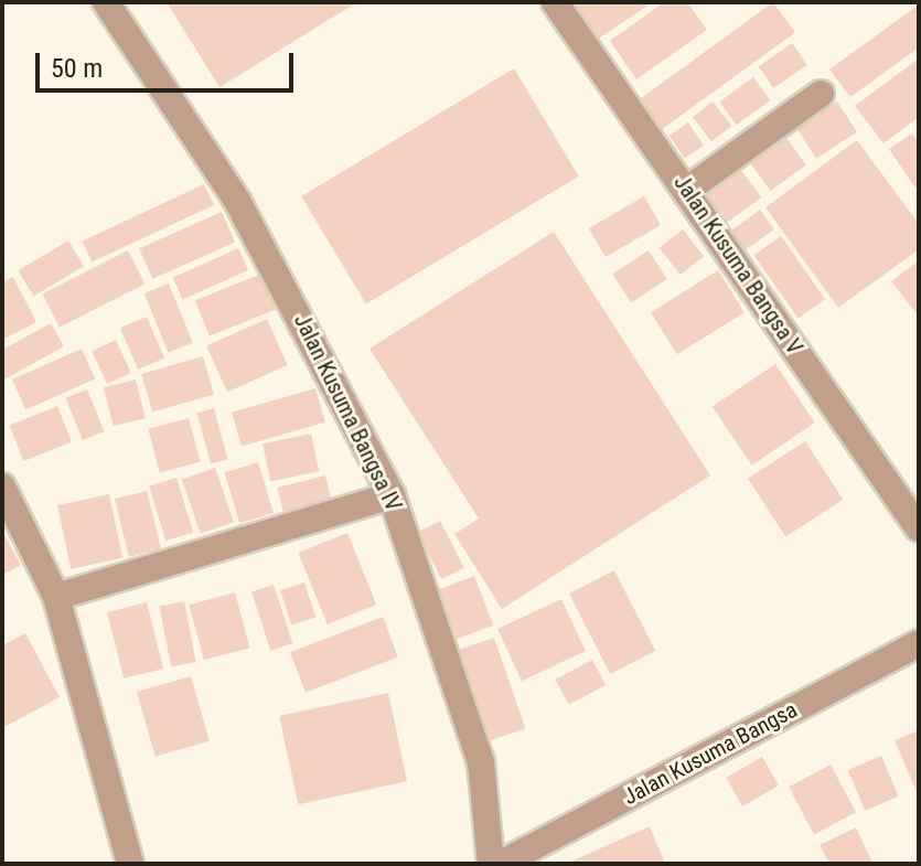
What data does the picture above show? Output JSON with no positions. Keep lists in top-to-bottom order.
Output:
{
  "streets": {
    "street": ["Jalan Kusuma Bangsa V", "Jalan Kusuma Bangsa IV", "Jalan Kusuma Bangsa"]
  },
  "scale_bar": "50 m"
}
